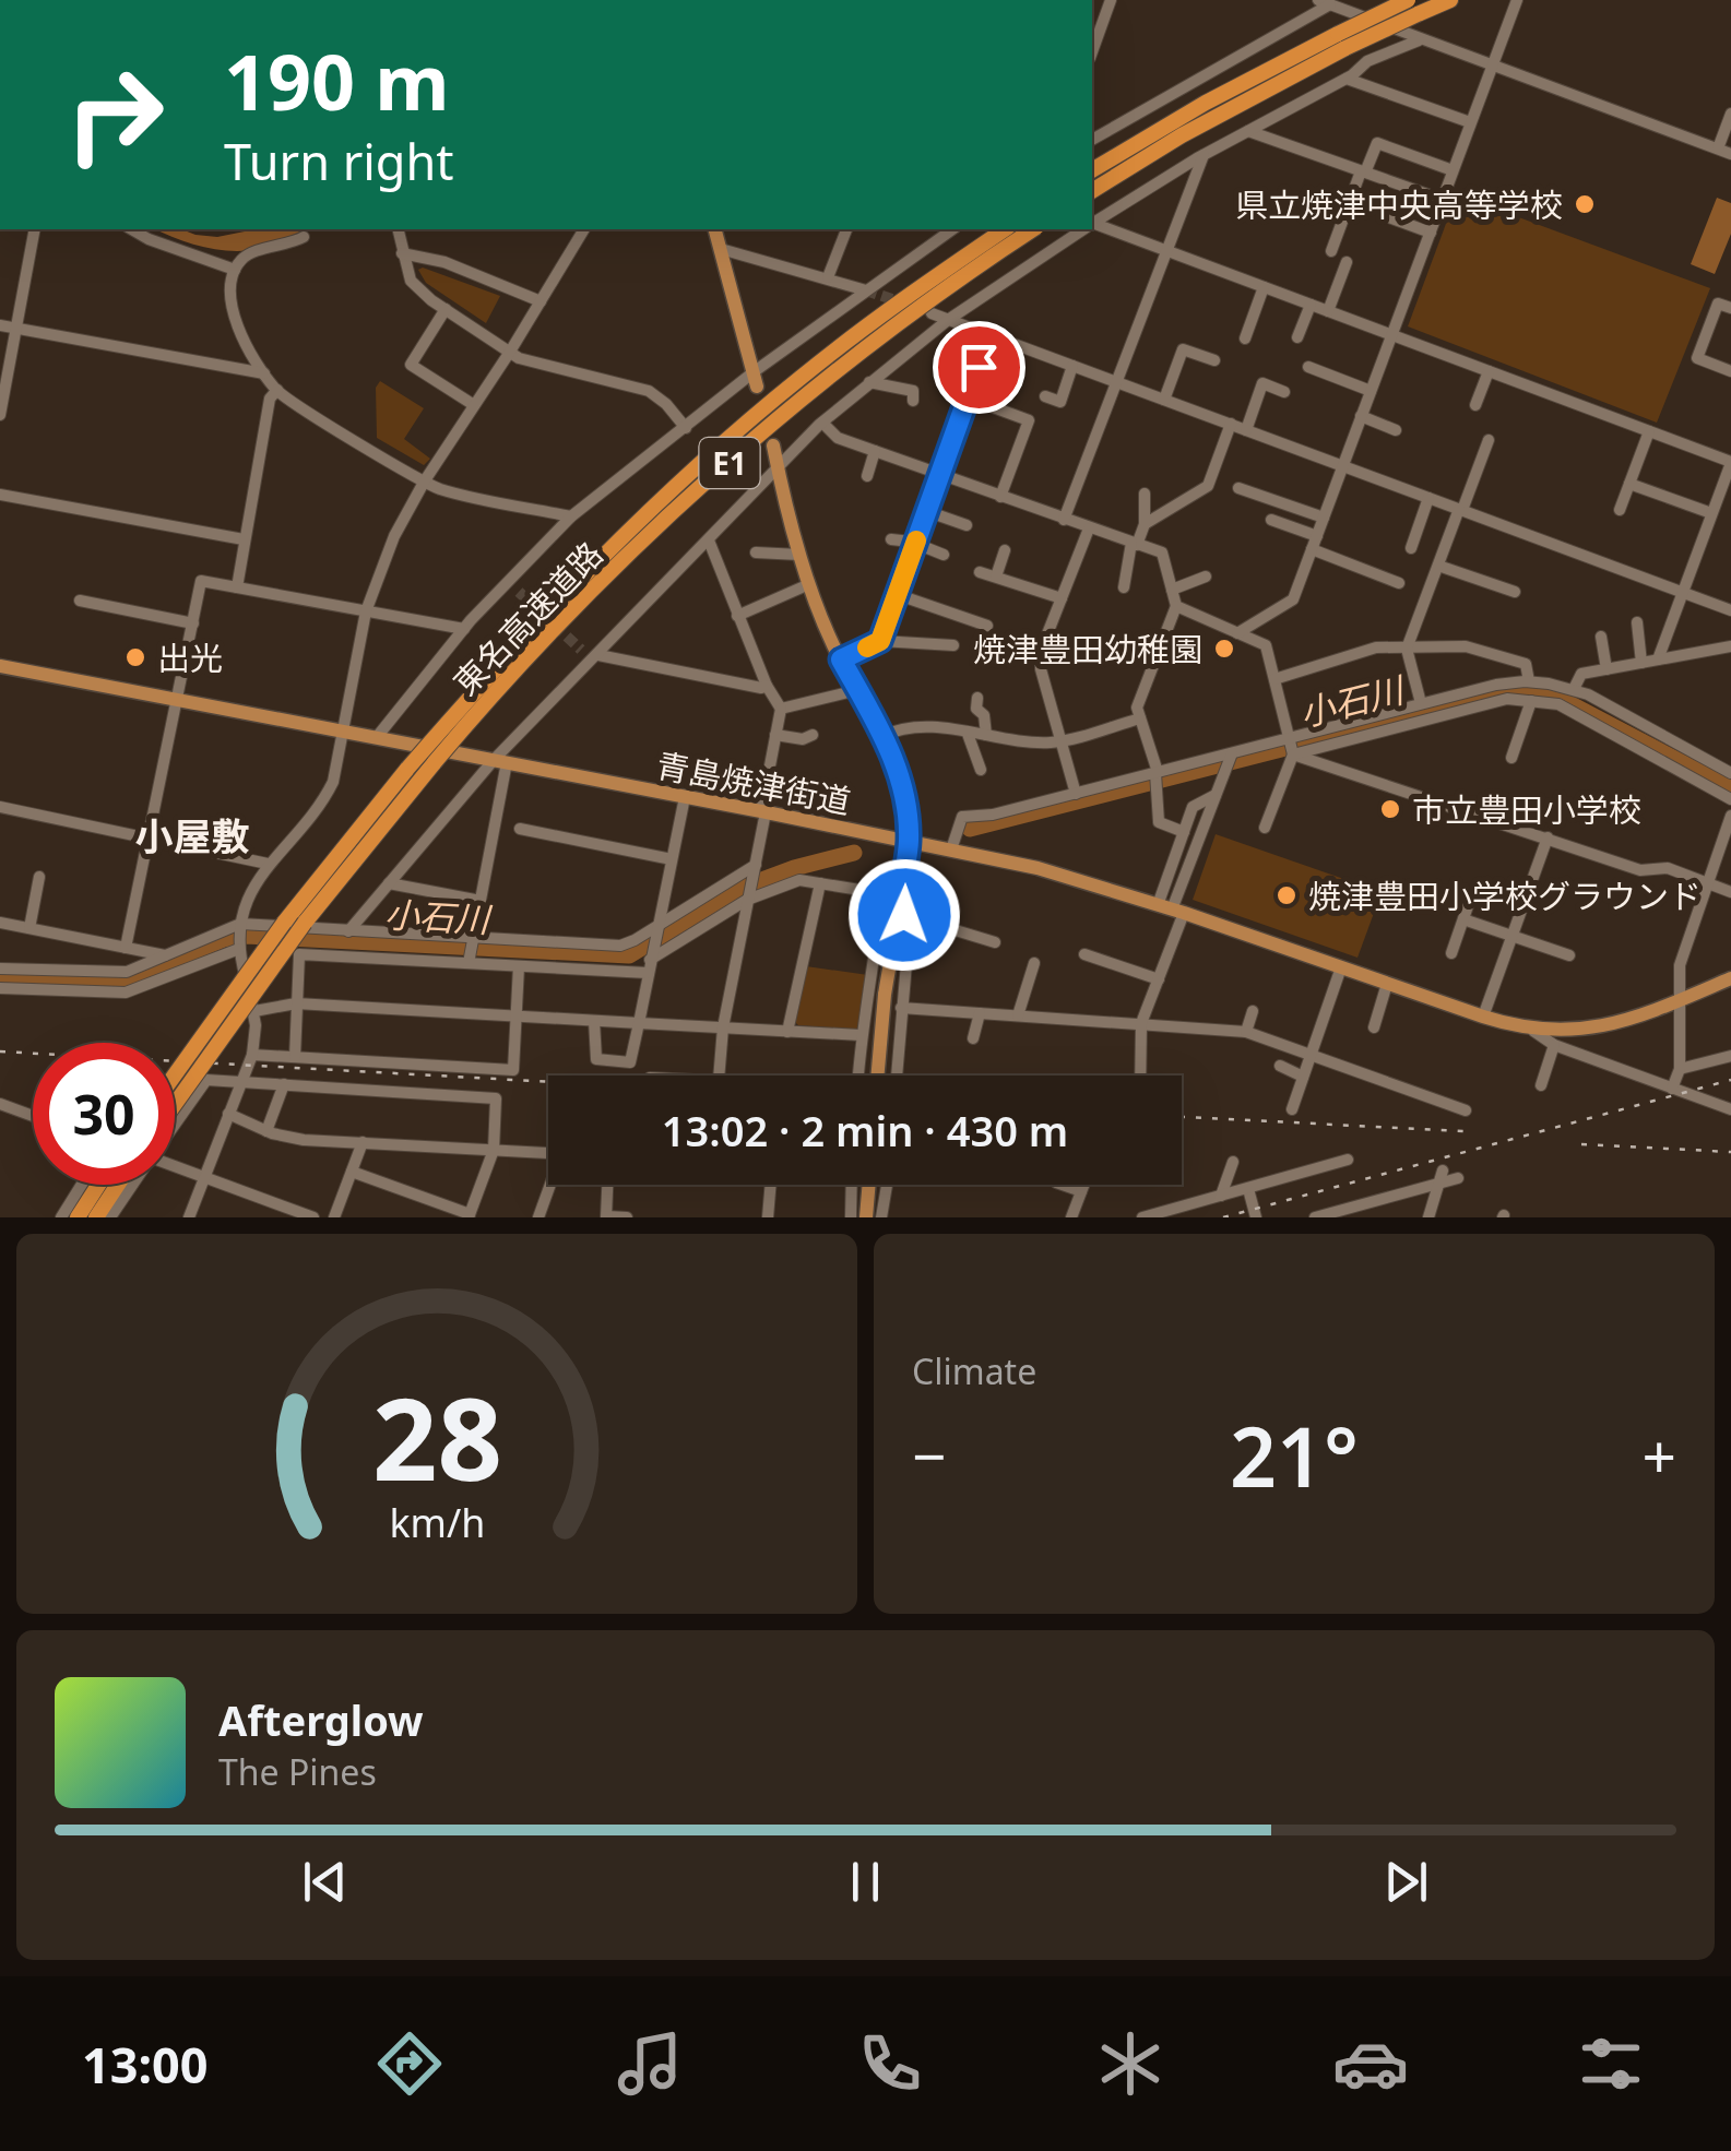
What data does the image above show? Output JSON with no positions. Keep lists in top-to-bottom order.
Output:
{
  "streets": {
    "highway": ["E1", "東名高速道路"],
    "main road": ["青島焼津街道"]
  },
  "districts": ["小屋敷"],
  "water": ["小石川"],
  "places": [
    "県立焼津中央高等学校",
    "焼津豊田幼稚園",
    "出光",
    "市立豊田小学校",
    "焼津豊田小学校グラウンド"
  ],
  "page": {
    "turn": ["190 m", "Turn right"],
    "limit": "30",
    "trip": "13:02 · 2 min · 430 m",
    "tile": "Climate",
    "heat": ["−", "21°", "+"],
    "song": ["Afterglow", "The Pines"],
    "tabs": "13:00",
    "gauge": ["28", "km/h"]
  }
}
